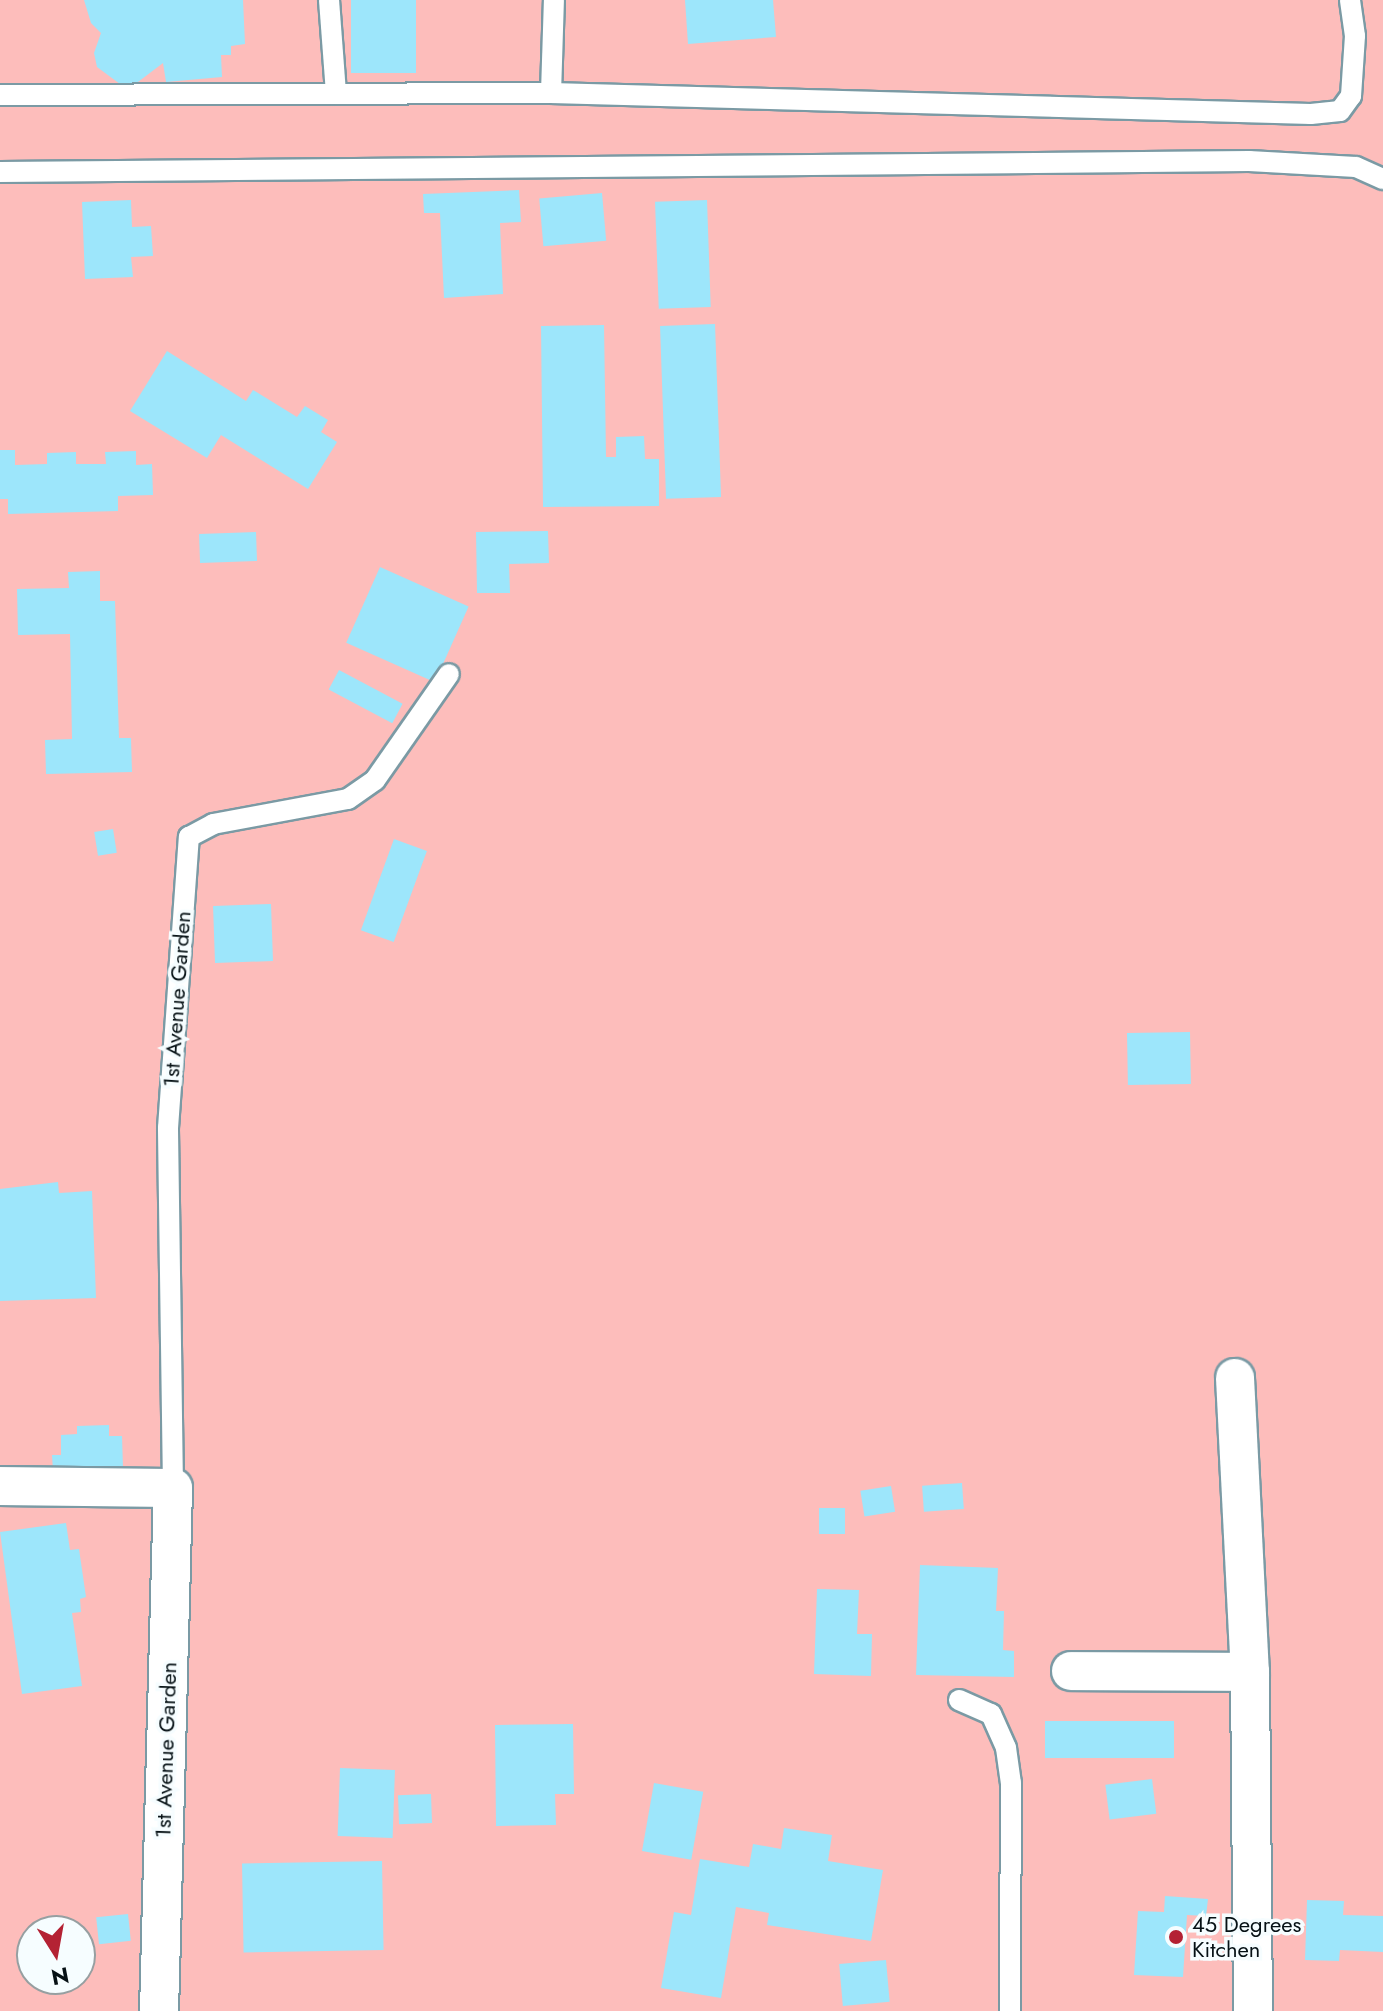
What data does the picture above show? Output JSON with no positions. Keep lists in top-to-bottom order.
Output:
{
  "streets": {
    "street": ["1st Avenue Garden"]
  },
  "places": ["45 Degrees Kitchen"],
  "north": "bottom"
}
